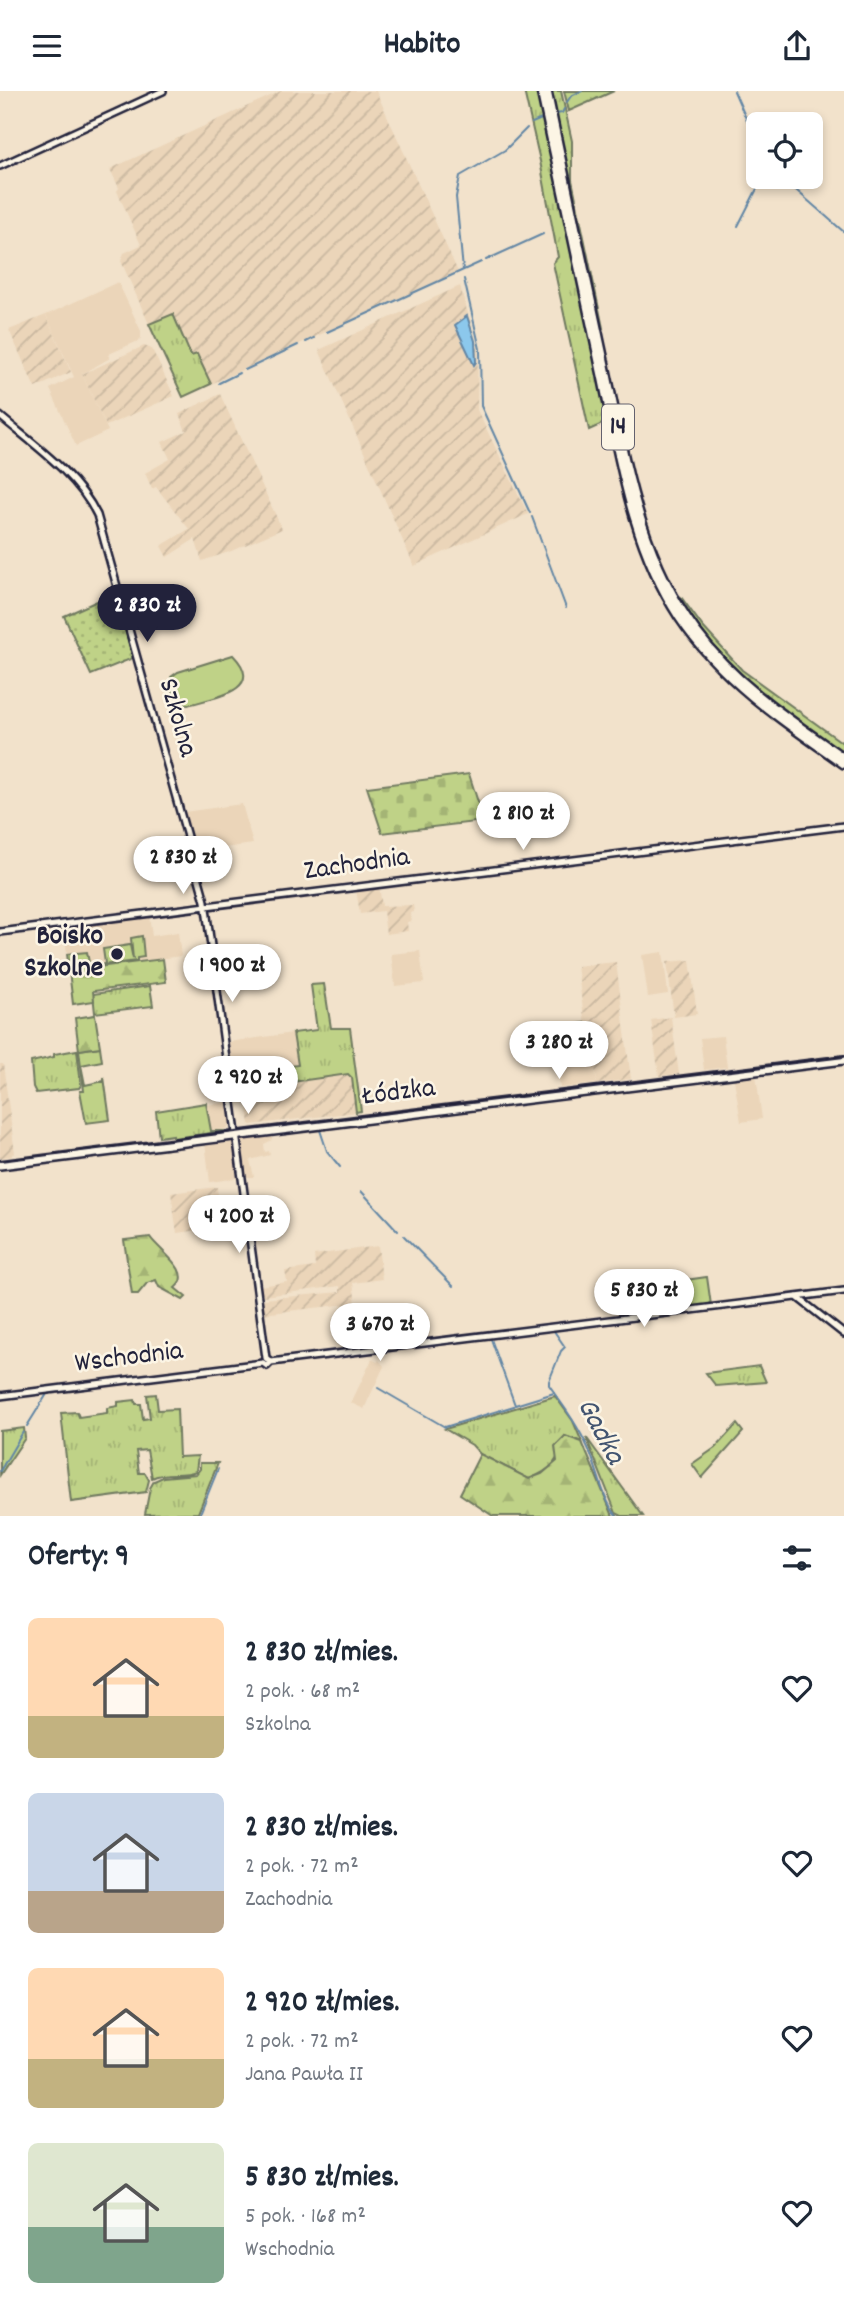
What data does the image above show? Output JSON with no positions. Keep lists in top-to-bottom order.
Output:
{
  "streets": {
    "main road": ["14", "Łódzka"],
    "street": ["Szkolna", "Zachodnia", "Wschodnia"]
  },
  "crossings": [
    ["Szkolna", "Zachodnia"],
    ["Szkolna", "Łódzka"],
    ["Szkolna", "Wschodnia"]
  ],
  "water": ["Gadka"],
  "places": ["Boisko Szkolne"],
  "page": {
    "header": "Habito",
    "price": [
      "2 830 zł",
      "2 810 zł",
      "2 830 zł",
      "1 900 zł",
      "3 280 zł",
      "2 920 zł",
      "4 200 zł",
      "5 830 zł",
      "3 670 zł"
    ],
    "heading": "Oferty: 9",
    "list": [
      {
        "name": "2 830 zł/mies.",
        "note": "2 pok. · 68 m² · Szkolna"
      },
      {
        "name": "2 830 zł/mies.",
        "note": "2 pok. · 72 m² · Zachodnia"
      },
      {
        "name": "2 920 zł/mies.",
        "note": "2 pok. · 72 m² · Jana Pawła II"
      },
      {
        "name": "5 830 zł/mies.",
        "note": "5 pok. · 168 m² · Wschodnia"
      }
    ]
  }
}
